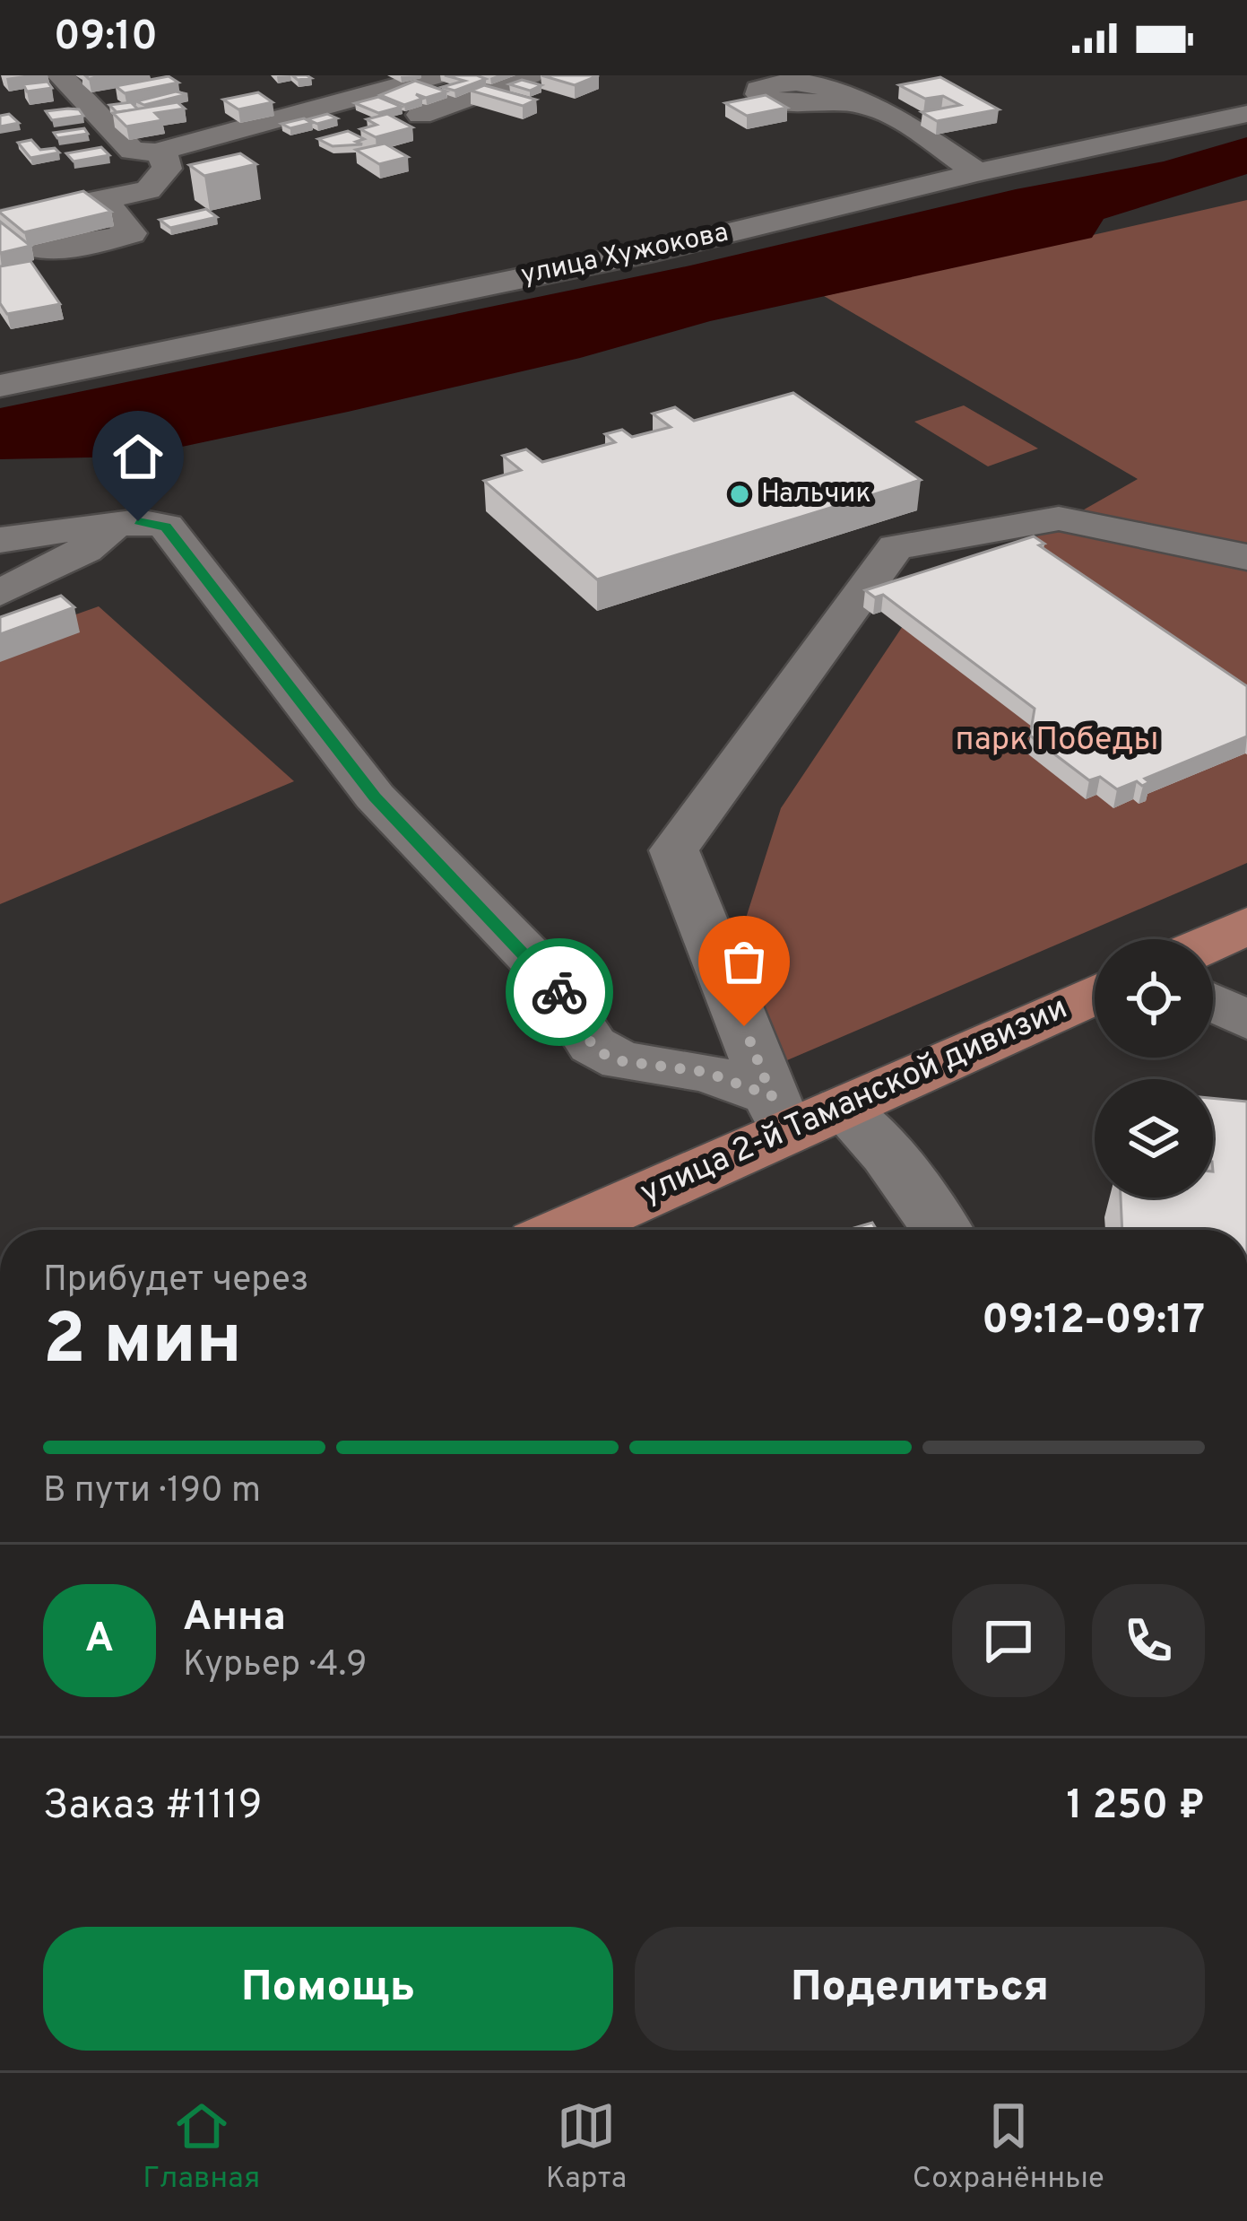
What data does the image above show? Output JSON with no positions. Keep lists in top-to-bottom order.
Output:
{
  "streets": {
    "main road": ["улица 2-й Таманской дивизии"],
    "street": ["улица Хужокова"]
  },
  "parks": ["парк Победы"],
  "places": ["Нальчик"],
  "page": {
    "status": "09:10",
    "heading": ["2 мин", "Прибудет через", "09:12–09:17"],
    "panel": [
      "Анна",
      "Курьер · 4.9",
      "Заказ #1119",
      "1 250 ₽"
    ],
    "bar": "В пути · 190 m",
    "round": "А",
    "buttons": ["Помощь", "Поделиться"],
    "tabs": ["Главная", "Карта", "Сохранённые"]
  }
}
